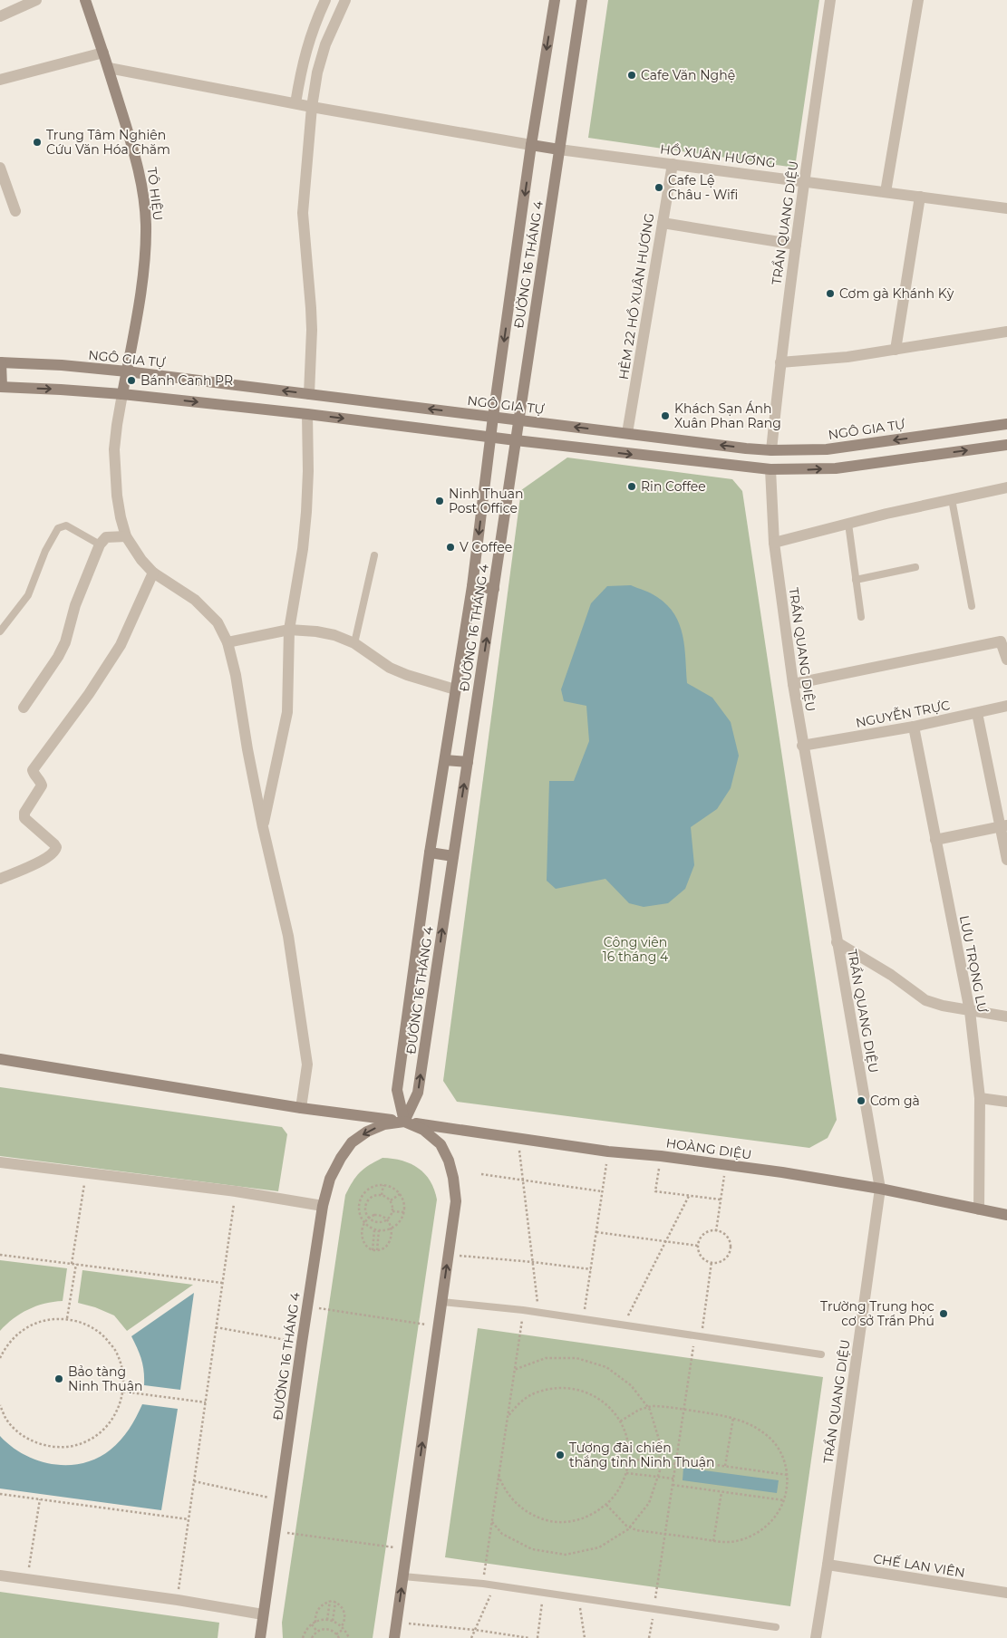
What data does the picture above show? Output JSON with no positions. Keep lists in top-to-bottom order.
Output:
{
  "streets": {
    "main road": [
      "TÔ HIỆU",
      "ĐƯỜNG 16 THÁNG 4",
      "NGÔ GIA TỰ",
      "HOÀNG DIỆU"
    ],
    "street": [
      "HỒ XUÂN HƯƠNG",
      "TRẦN QUANG DIỆU",
      "HẺM 22 HỒ XUÂN HƯƠNG",
      "NGUYỄN TRỰC",
      "LƯU TRỌNG LƯ",
      "CHẾ LAN VIÊN"
    ]
  },
  "crossings": [
    ["HỒ XUÂN HƯƠNG", "TRẦN QUANG DIỆU"],
    ["HỒ XUÂN HƯƠNG", "ĐƯỜNG 16 THÁNG 4"],
    ["HỒ XUÂN HƯƠNG", "HẺM 22 HỒ XUÂN HƯƠNG"],
    ["TÔ HIỆU", "NGÔ GIA TỰ"],
    ["TRẦN QUANG DIỆU", "NGÔ GIA TỰ"],
    ["TRẦN QUANG DIỆU", "NGUYỄN TRỰC"],
    ["TRẦN QUANG DIỆU", "HOÀNG DIỆU"],
    ["TRẦN QUANG DIỆU", "CHẾ LAN VIÊN"],
    ["ĐƯỜNG 16 THÁNG 4", "NGÔ GIA TỰ"],
    ["ĐƯỜNG 16 THÁNG 4", "HOÀNG DIỆU"],
    ["HẺM 22 HỒ XUÂN HƯƠNG", "NGÔ GIA TỰ"],
    ["NGUYỄN TRỰC", "LƯU TRỌNG LƯ"],
    ["LƯU TRỌNG LƯ", "HOÀNG DIỆU"]
  ],
  "parks": ["Công viên 16 tháng 4"],
  "places": [
    "Cafe Văn Nghệ",
    "Trung Tâm Nghiên Cứu Văn Hóa Chăm",
    "Cafe Lệ Châu - Wifi",
    "Cơm gà Khánh Kỳ",
    "Bánh Canh PR",
    "Khách Sạn Ánh Xuân Phan Rang",
    "Rin Coffee",
    "Ninh Thuan Post Office",
    "V Coffee",
    "Cơm gà",
    "Trường Trung học cơ sở Trần Phú",
    "Bảo tàng Ninh Thuận",
    "Tượng đài chiến thắng tỉnh Ninh Thuận"
  ]
}
